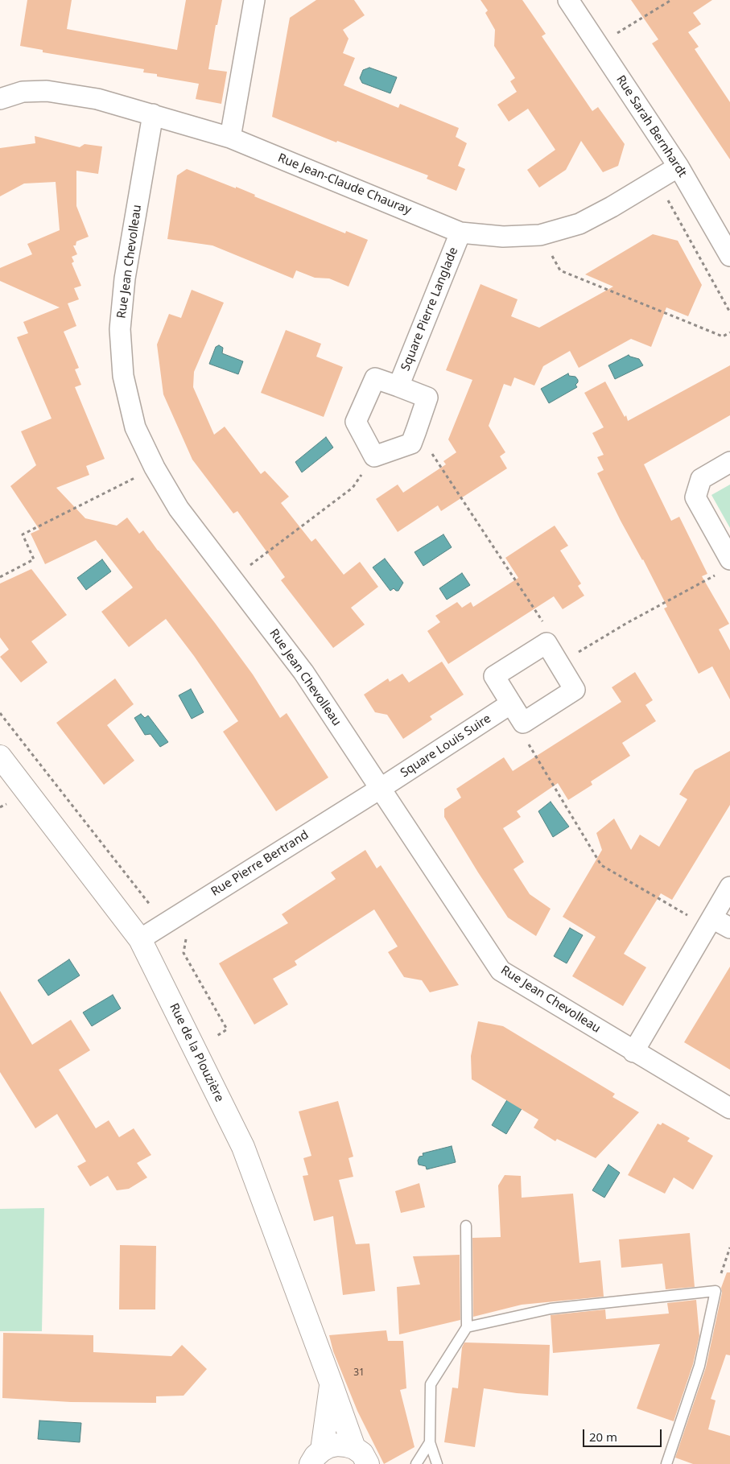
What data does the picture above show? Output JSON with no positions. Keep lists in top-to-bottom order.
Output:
{
  "streets": {
    "street": [
      "Rue Sarah Bernhardt",
      "Rue Jean-Claude Chauray",
      "Rue Jean Chevolleau",
      "Square Pierre Langlade",
      "Square Louis Suire",
      "Rue Pierre Bertrand",
      "Rue de la Plouzière"
    ]
  },
  "crossings": [
    ["Rue Sarah Bernhardt", "Rue Jean-Claude Chauray"],
    ["Rue Jean-Claude Chauray", "Rue Jean Chevolleau"],
    ["Rue Jean-Claude Chauray", "Square Pierre Langlade"],
    ["Rue Jean Chevolleau", "Square Louis Suire"],
    ["Rue Jean Chevolleau", "Rue Pierre Bertrand"],
    ["Square Louis Suire", "Rue Pierre Bertrand"],
    ["Rue Pierre Bertrand", "Rue de la Plouzière"]
  ],
  "house_numbers": ["31"],
  "scale_bar": "20 m"
}
